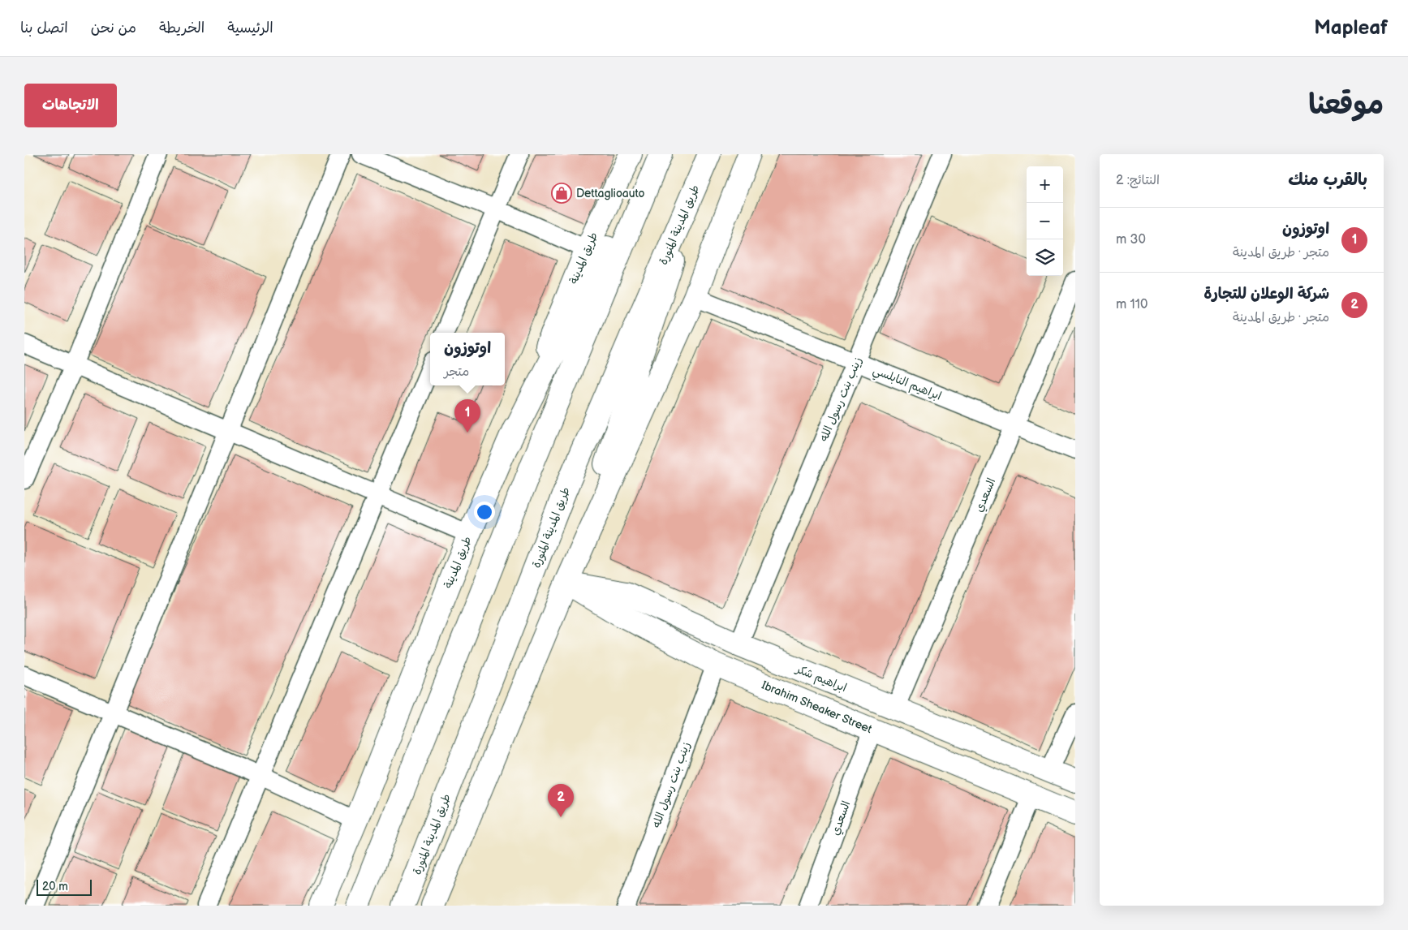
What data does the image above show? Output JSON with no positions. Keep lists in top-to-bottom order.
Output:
{
  "streets": {
    "main road": [
      "طريق المدينة المنورة",
      "طريق المدينة",
      "ابراهيم شكر",
      "Ibrahim Sheaker Street"
    ],
    "street": ["ابراهيم النابلسي", "زينب بنت رسول الله", "السعدي"]
  },
  "crossings": [
    ["ابراهيم النابلسي", "زينب بنت رسول الله"],
    ["ابراهيم النابلسي", "السعدي"],
    ["زينب بنت رسول الله", "ابراهيم شكر"],
    ["زينب بنت رسول الله", "Ibrahim Sheaker Street"],
    ["السعدي", "ابراهيم شكر"],
    ["السعدي", "Ibrahim Sheaker Street"],
    ["ابراهيم شكر", "Ibrahim Sheaker Street"]
  ],
  "places": {
    "shop": ["Dettaglioauto"]
  },
  "scale_bar": "20 m",
  "page": {
    "header": "Mapleaf",
    "nav": [
      "الرئيسية",
      "الخريطة",
      "من نحن",
      "اتصل بنا"
    ],
    "title": "موقعنا",
    "buttons": "الاتجاهات",
    "heading": ["بالقرب منك", "النتائج: 2"],
    "map_buttons": ["+", "−"],
    "list": [
      {
        "mark": "1",
        "name": "اوتوزون",
        "note": "متجر · طريق المدينة",
        "value": "30 m"
      },
      {
        "mark": "2",
        "name": "شركة الوعلان للتجارة",
        "note": "متجر · طريق المدينة",
        "value": "110 m"
      }
    ],
    "popup": ["اوتوزون", "متجر"],
    "pins": ["1", "2"],
    "scale": "20 m"
  }
}
